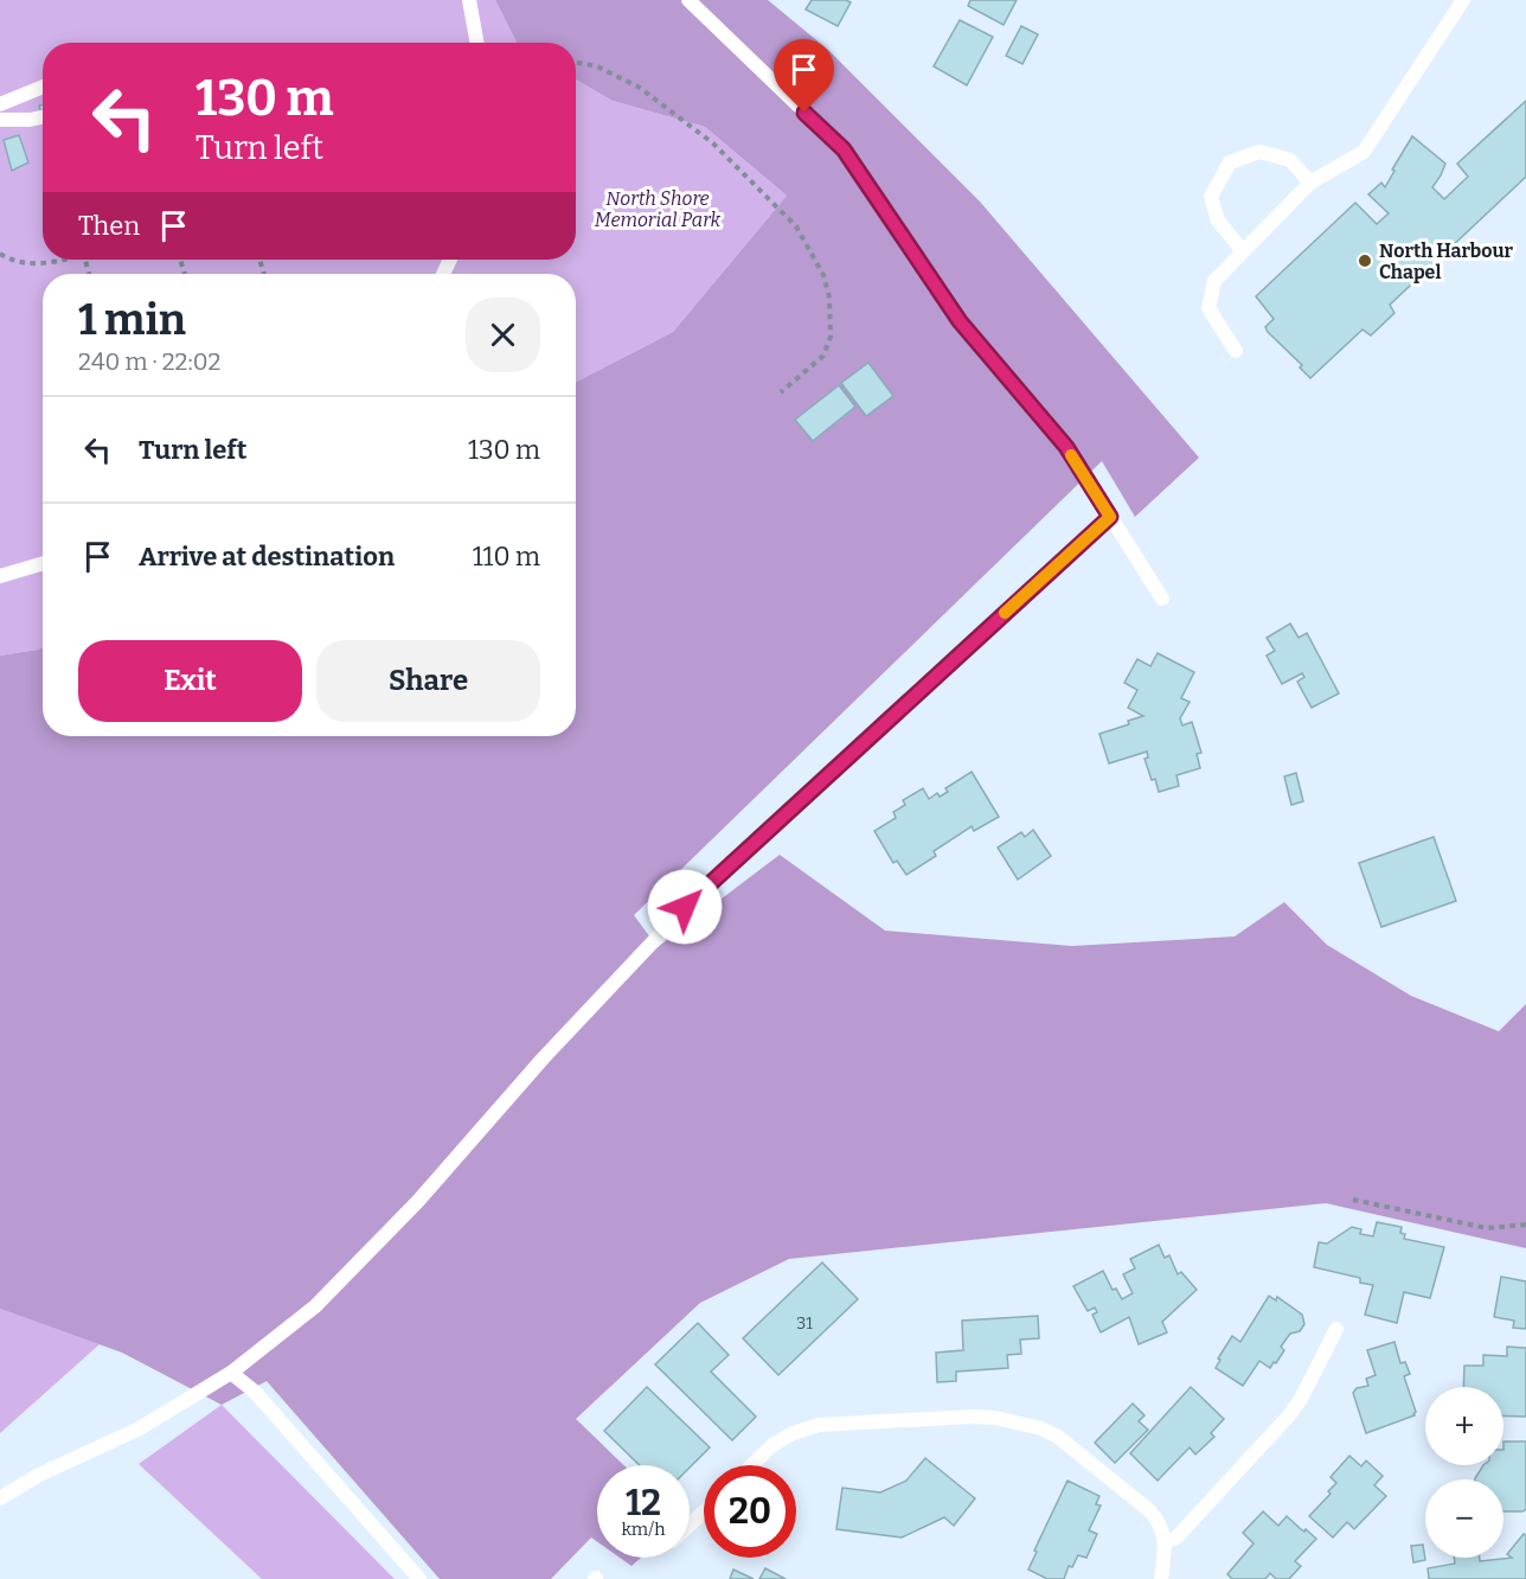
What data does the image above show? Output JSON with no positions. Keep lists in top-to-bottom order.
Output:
{
  "parks": ["North Shore Memorial Park"],
  "places": ["North Harbour Chapel"],
  "house_numbers": ["31"],
  "page": {
    "turn": ["130 m", "Turn left"],
    "then": "Then",
    "heading": ["1 min", "240 m · 22:02"],
    "list": [
      {
        "name": "Turn left",
        "value": "130 m"
      },
      {
        "name": "Arrive at destination",
        "value": "110 m"
      }
    ],
    "buttons": ["Exit", "Share"],
    "map_buttons": ["+", "−"],
    "speed": "12 km/h",
    "limit": "20"
  }
}
